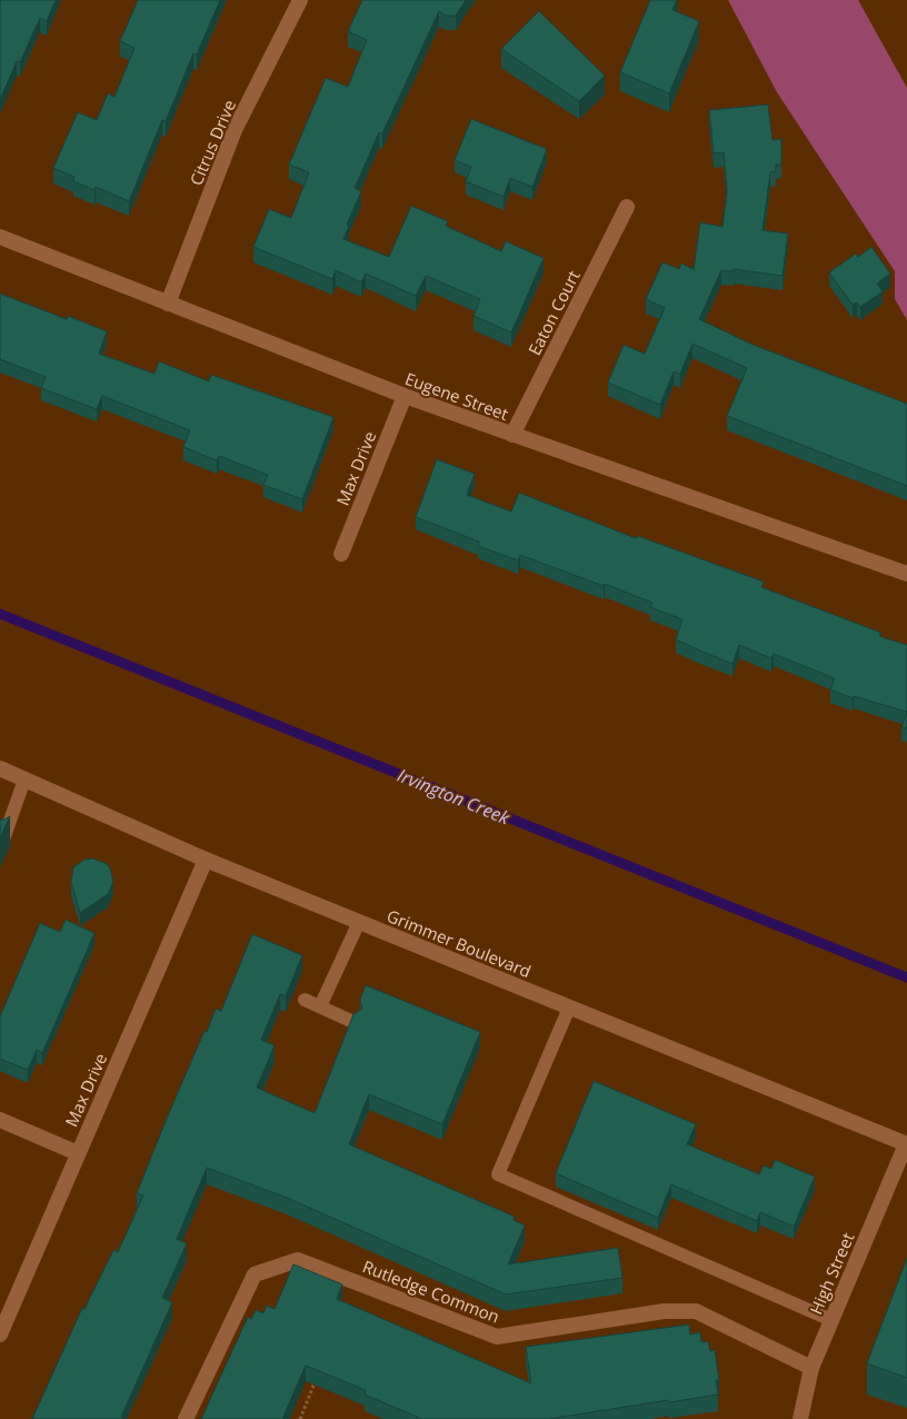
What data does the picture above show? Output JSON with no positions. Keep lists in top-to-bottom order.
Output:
{
  "streets": {
    "street": [
      "Citrus Drive",
      "Eaton Court",
      "Eugene Street",
      "Max Drive",
      "Grimmer Boulevard",
      "High Street",
      "Rutledge Common"
    ]
  },
  "crossings": [
    ["Citrus Drive", "Eugene Street"],
    ["Eaton Court", "Eugene Street"],
    ["Eugene Street", "Max Drive"],
    ["Max Drive", "Grimmer Boulevard"],
    ["Grimmer Boulevard", "High Street"],
    ["High Street", "Rutledge Common"]
  ],
  "water": ["Irvington Creek"]
}
